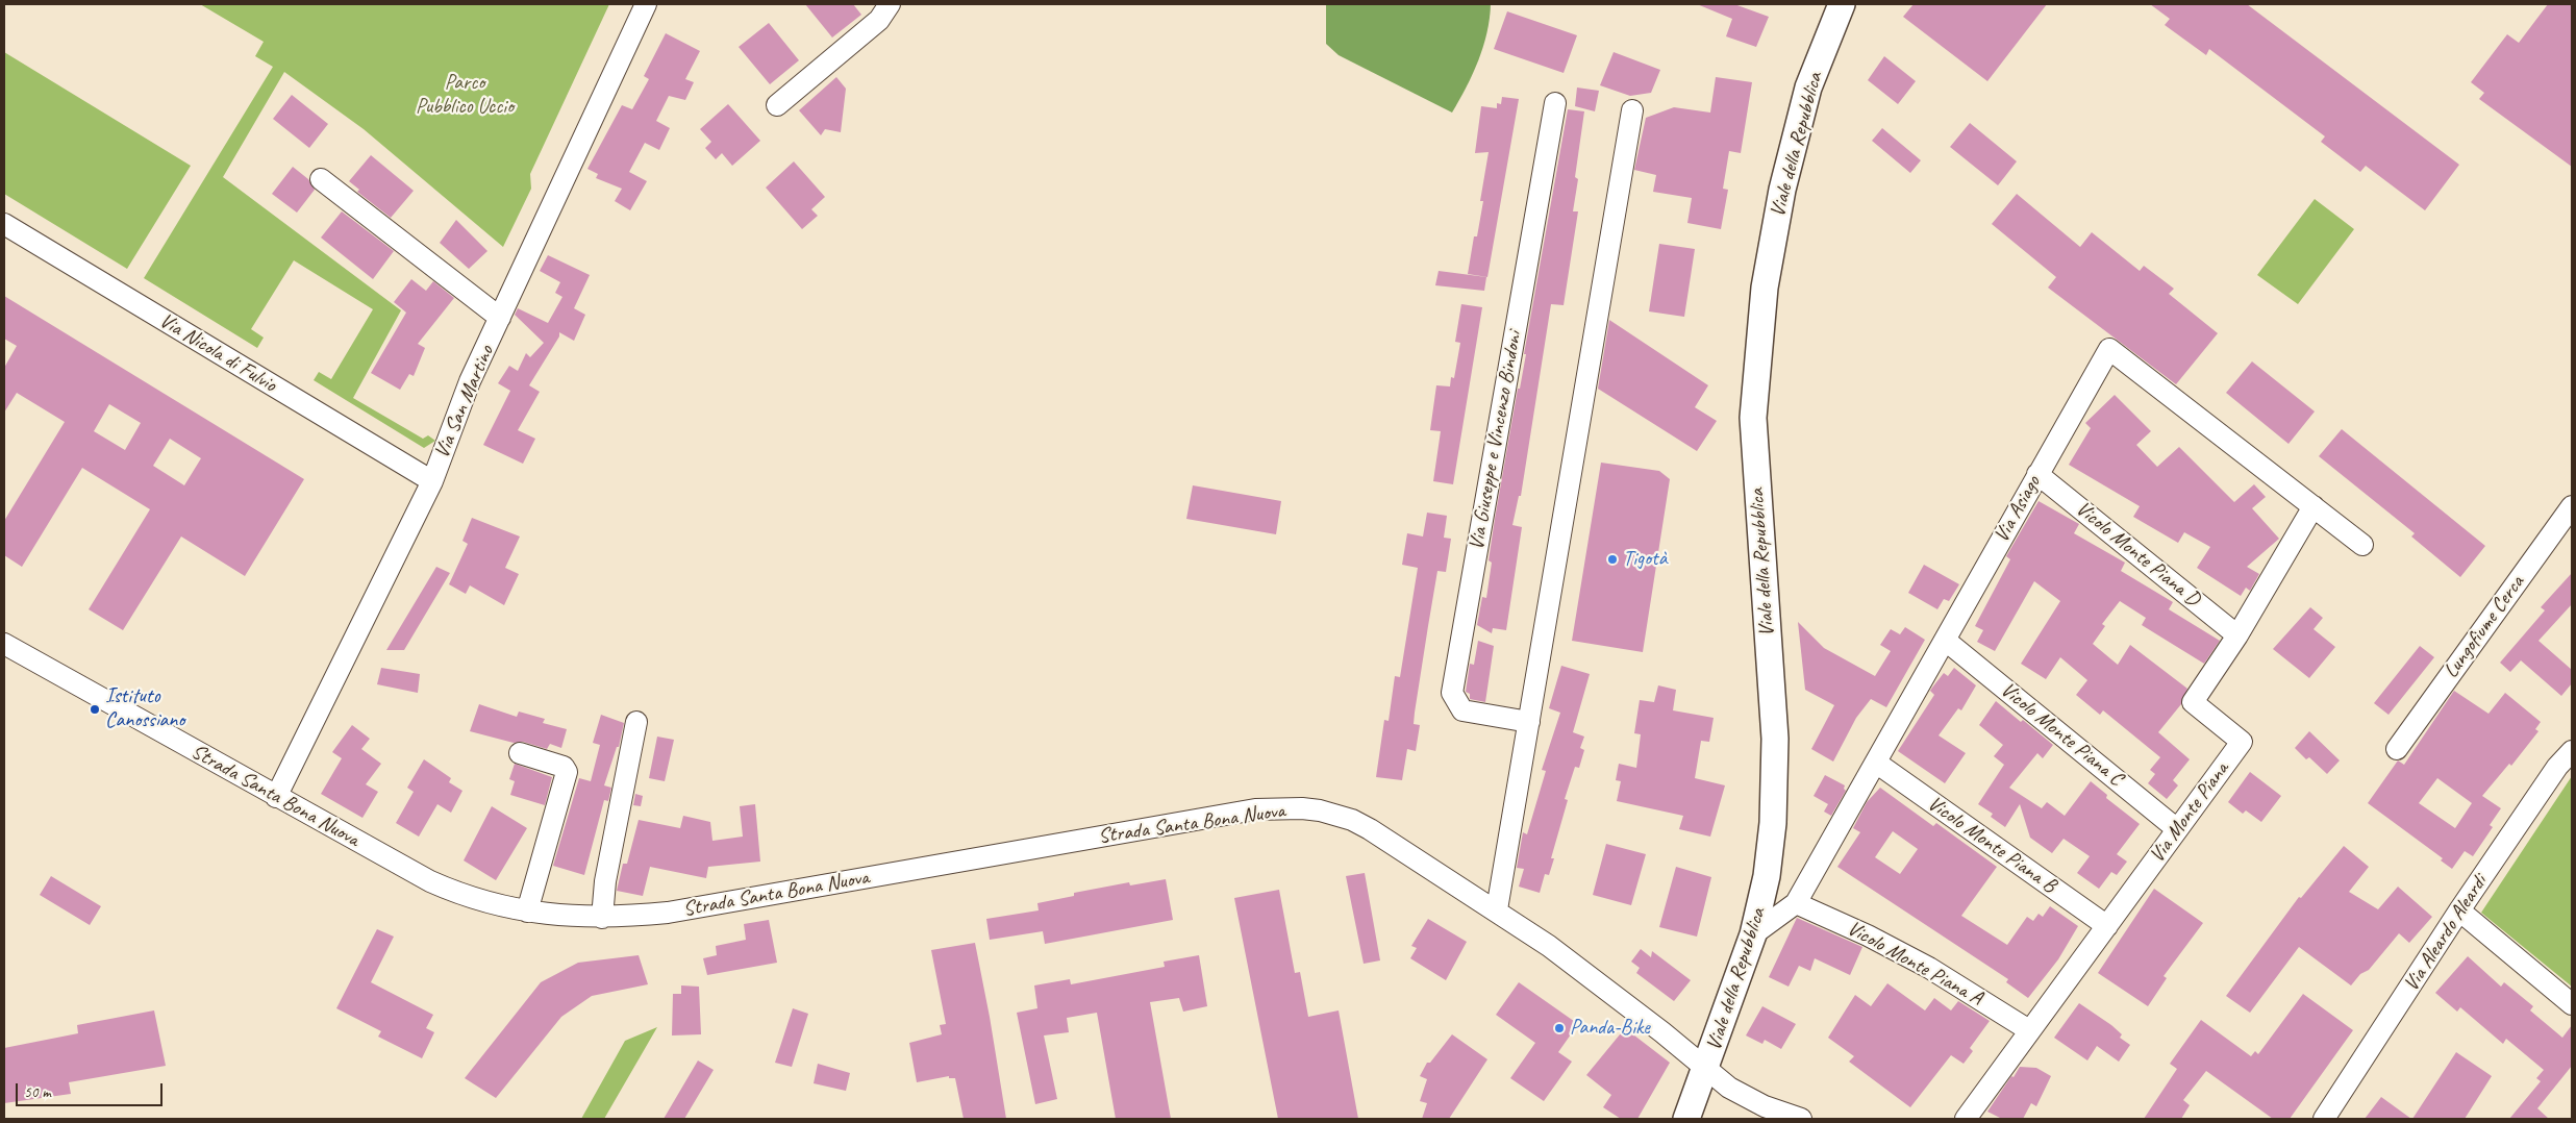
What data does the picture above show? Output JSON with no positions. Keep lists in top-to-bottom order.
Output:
{
  "streets": {
    "main road": ["Viale della Repubblica"],
    "street": [
      "Via Nicola di Fulvio",
      "Via San Martino",
      "Via Giuseppe e Vincenzo Bindoni",
      "Via Asiago",
      "Vicolo Monte Piana D",
      "Lungofiume Cerca",
      "Vicolo Monte Piana C",
      "Strada Santa Bona Nuova",
      "Via Monte Piana",
      "Vicolo Monte Piana B",
      "Via Aleardo Aleardi",
      "Vicolo Monte Piana A"
    ]
  },
  "crossings": [
    ["Viale della Repubblica", "Via Asiago"],
    ["Viale della Repubblica", "Strada Santa Bona Nuova"],
    ["Via Nicola di Fulvio", "Via San Martino"],
    ["Via San Martino", "Strada Santa Bona Nuova"],
    ["Via Asiago", "Vicolo Monte Piana D"],
    ["Via Asiago", "Vicolo Monte Piana C"],
    ["Via Asiago", "Via Monte Piana"],
    ["Via Asiago", "Vicolo Monte Piana B"],
    ["Via Asiago", "Vicolo Monte Piana A"],
    ["Vicolo Monte Piana D", "Via Monte Piana"],
    ["Vicolo Monte Piana C", "Via Monte Piana"],
    ["Via Monte Piana", "Vicolo Monte Piana B"],
    ["Via Monte Piana", "Vicolo Monte Piana A"]
  ],
  "parks": ["Parco Pubblico Uccio"],
  "places": ["Tigotà", "Istituto Canossiano", "Panda-Bike"],
  "scale_bar": "50 m"
}
